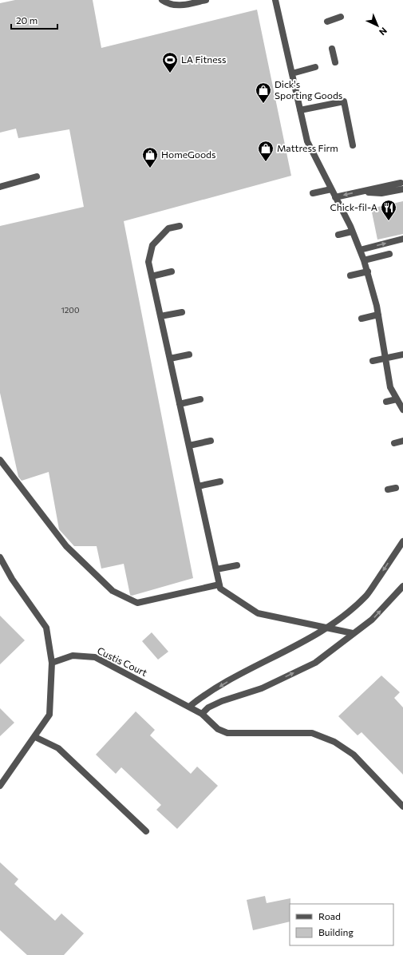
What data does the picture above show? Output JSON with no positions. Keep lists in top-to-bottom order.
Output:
{
  "streets": {
    "street": ["Custis Court"]
  },
  "places": {
    "sports": ["LA Fitness"],
    "shop": ["Dick's Sporting Goods", "Mattress Firm", "HomeGoods"],
    "restaurant": ["Chick-fil-A"]
  },
  "house_numbers": ["1200"],
  "legend": ["Road", "Building"],
  "scale_bar": "20 m",
  "north": "bottom right"
}
